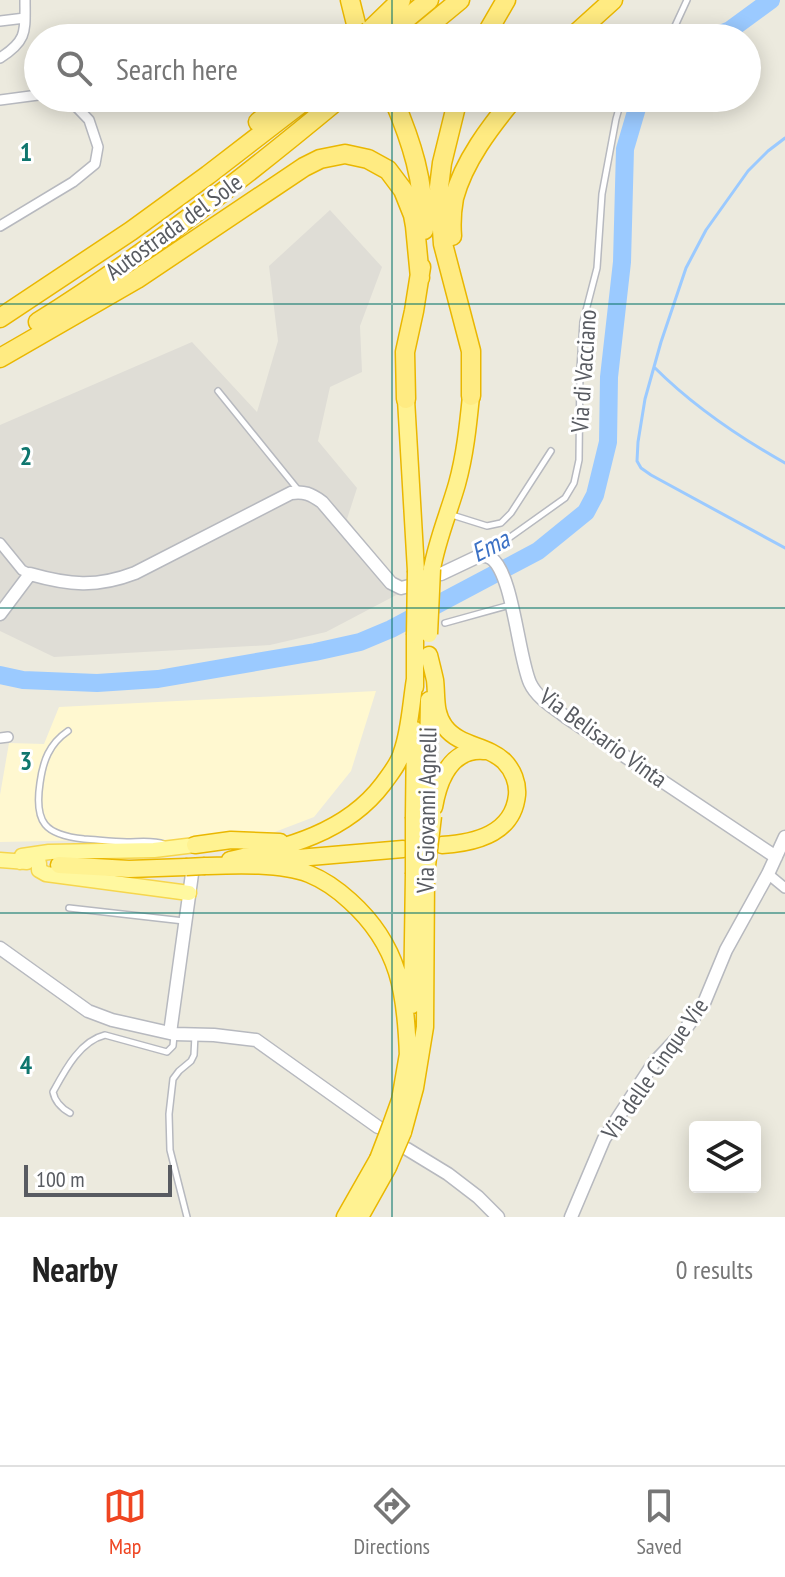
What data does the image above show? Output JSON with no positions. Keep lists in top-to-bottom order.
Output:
{
  "streets": {
    "highway": ["Autostrada del Sole", "Via Giovanni Agnelli"],
    "street": ["Via di Vacciano", "Via Belisario Vinta", "Via delle Cinque Vie"]
  },
  "crossings": [
    ["Via di Vacciano", "Via Belisario Vinta"],
    ["Via di Vacciano", "Via Giovanni Agnelli"],
    ["Via Belisario Vinta", "Via delle Cinque Vie"]
  ],
  "water": ["Ema"],
  "scale_bar": "100 m",
  "page": {
    "search": "Search here",
    "scale": "100 m",
    "heading": ["Nearby", "0 results"],
    "nav": ["Map", "Directions", "Saved"]
  },
  "grid": {
    "rows": [
      "1",
      "2",
      "3",
      "4"
    ]
  }
}
